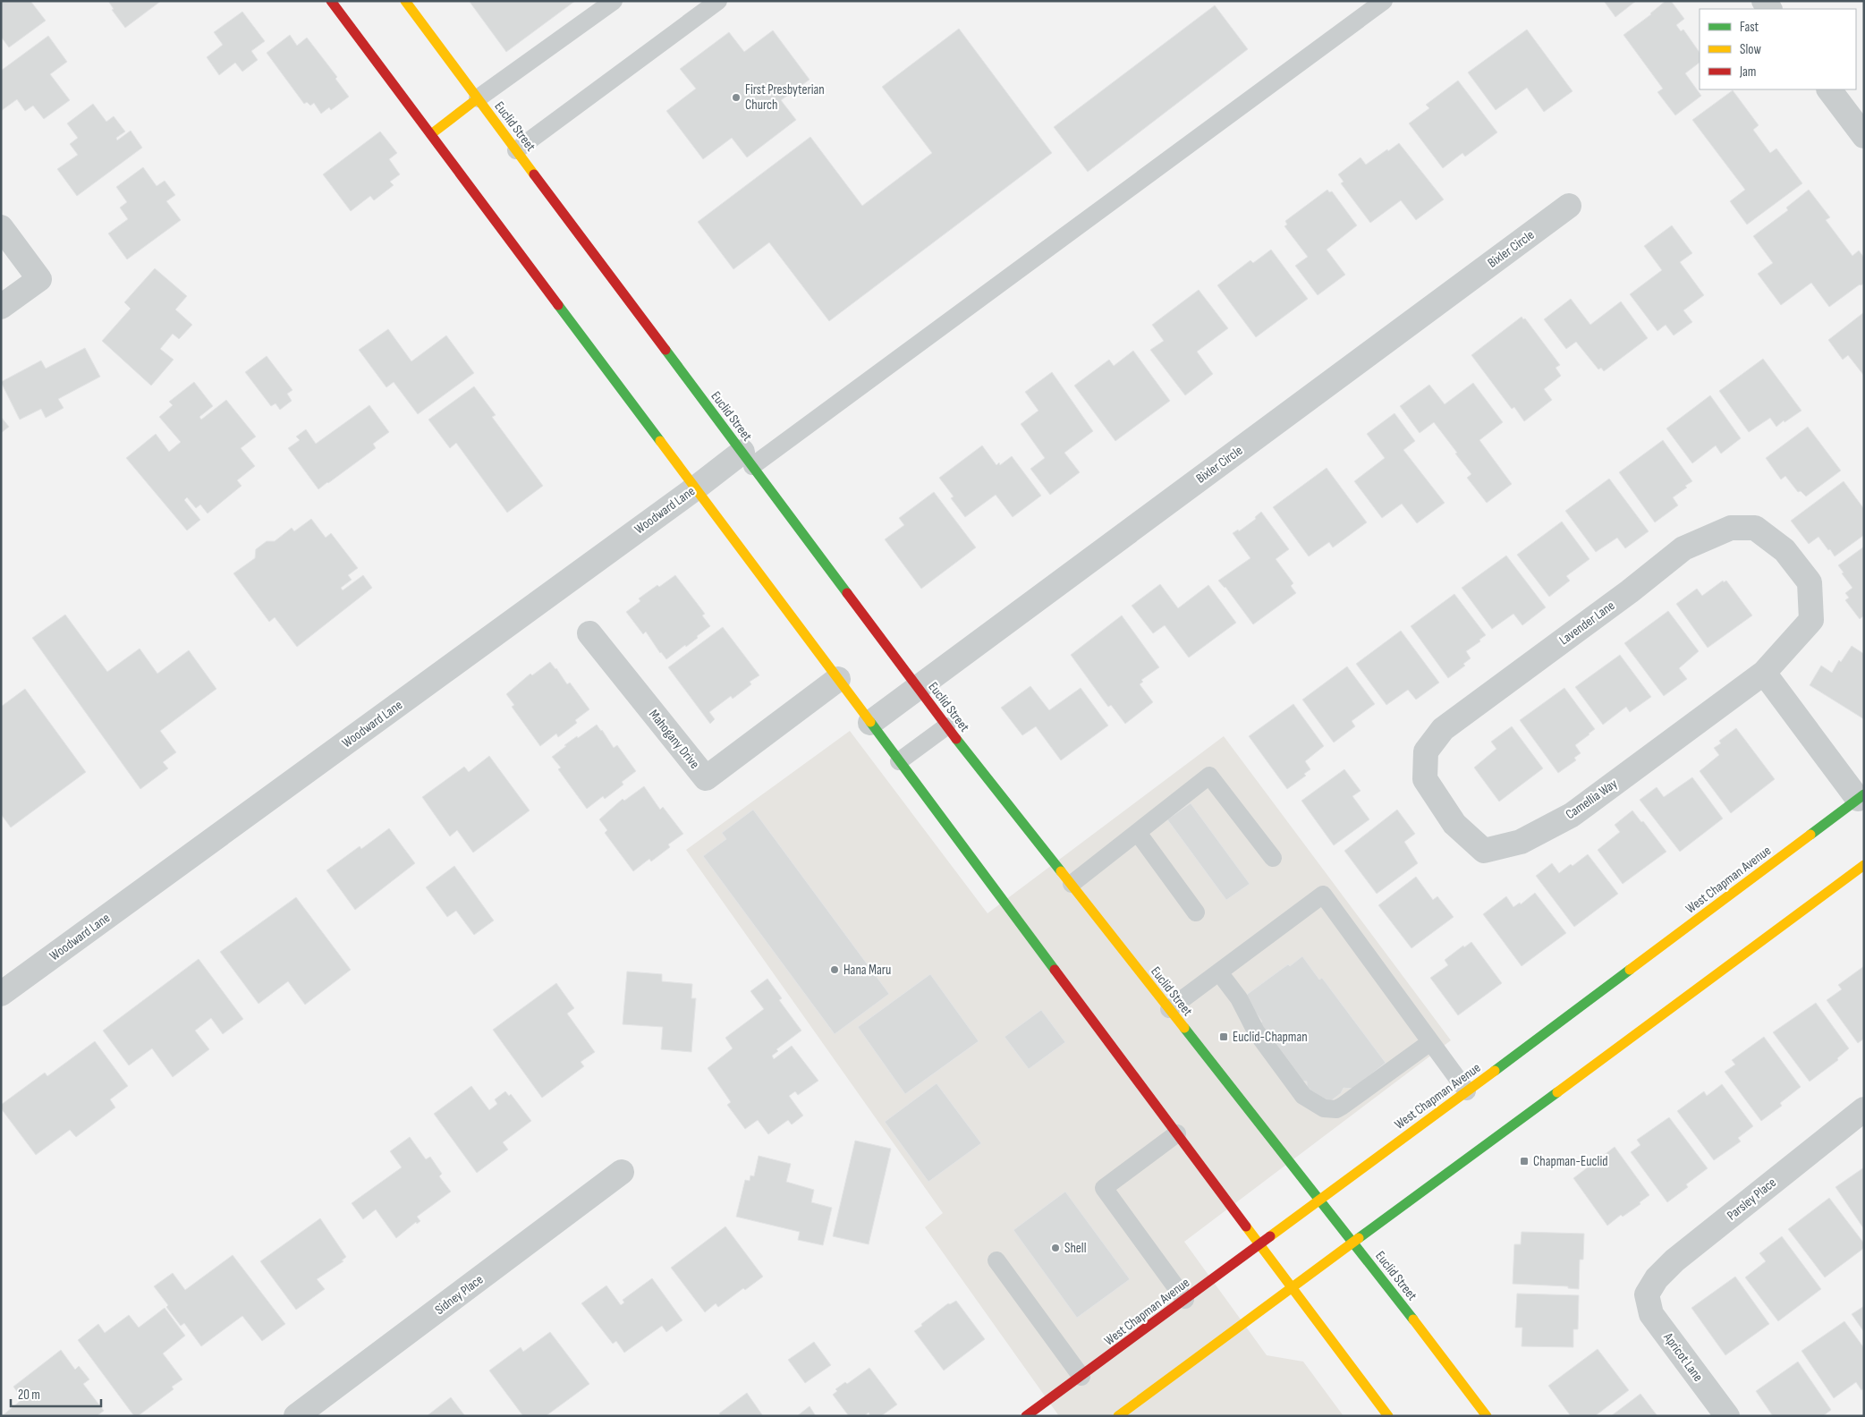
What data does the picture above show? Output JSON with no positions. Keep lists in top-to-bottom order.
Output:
{
  "streets": {
    "main road": ["Euclid Street", "West Chapman Avenue"],
    "street": [
      "Bixler Circle",
      "Woodward Lane",
      "Lavender Lane",
      "Mahogany Drive",
      "Camellia Way",
      "Parsley Place",
      "Sidney Place",
      "Apricot Lane"
    ]
  },
  "crossings": [
    ["Euclid Street", "Bixler Circle"],
    ["Euclid Street", "Woodward Lane"],
    ["Euclid Street", "West Chapman Avenue"],
    ["Lavender Lane", "Camellia Way"],
    ["Parsley Place", "Apricot Lane"]
  ],
  "places": {
    "other": ["First Presbyterian Church", "Hana Maru", "Shell"],
    "transit": ["Euclid-Chapman", "Chapman-Euclid"]
  },
  "legend": ["Fast", "Slow", "Jam"],
  "scale_bar": "20 m"
}
